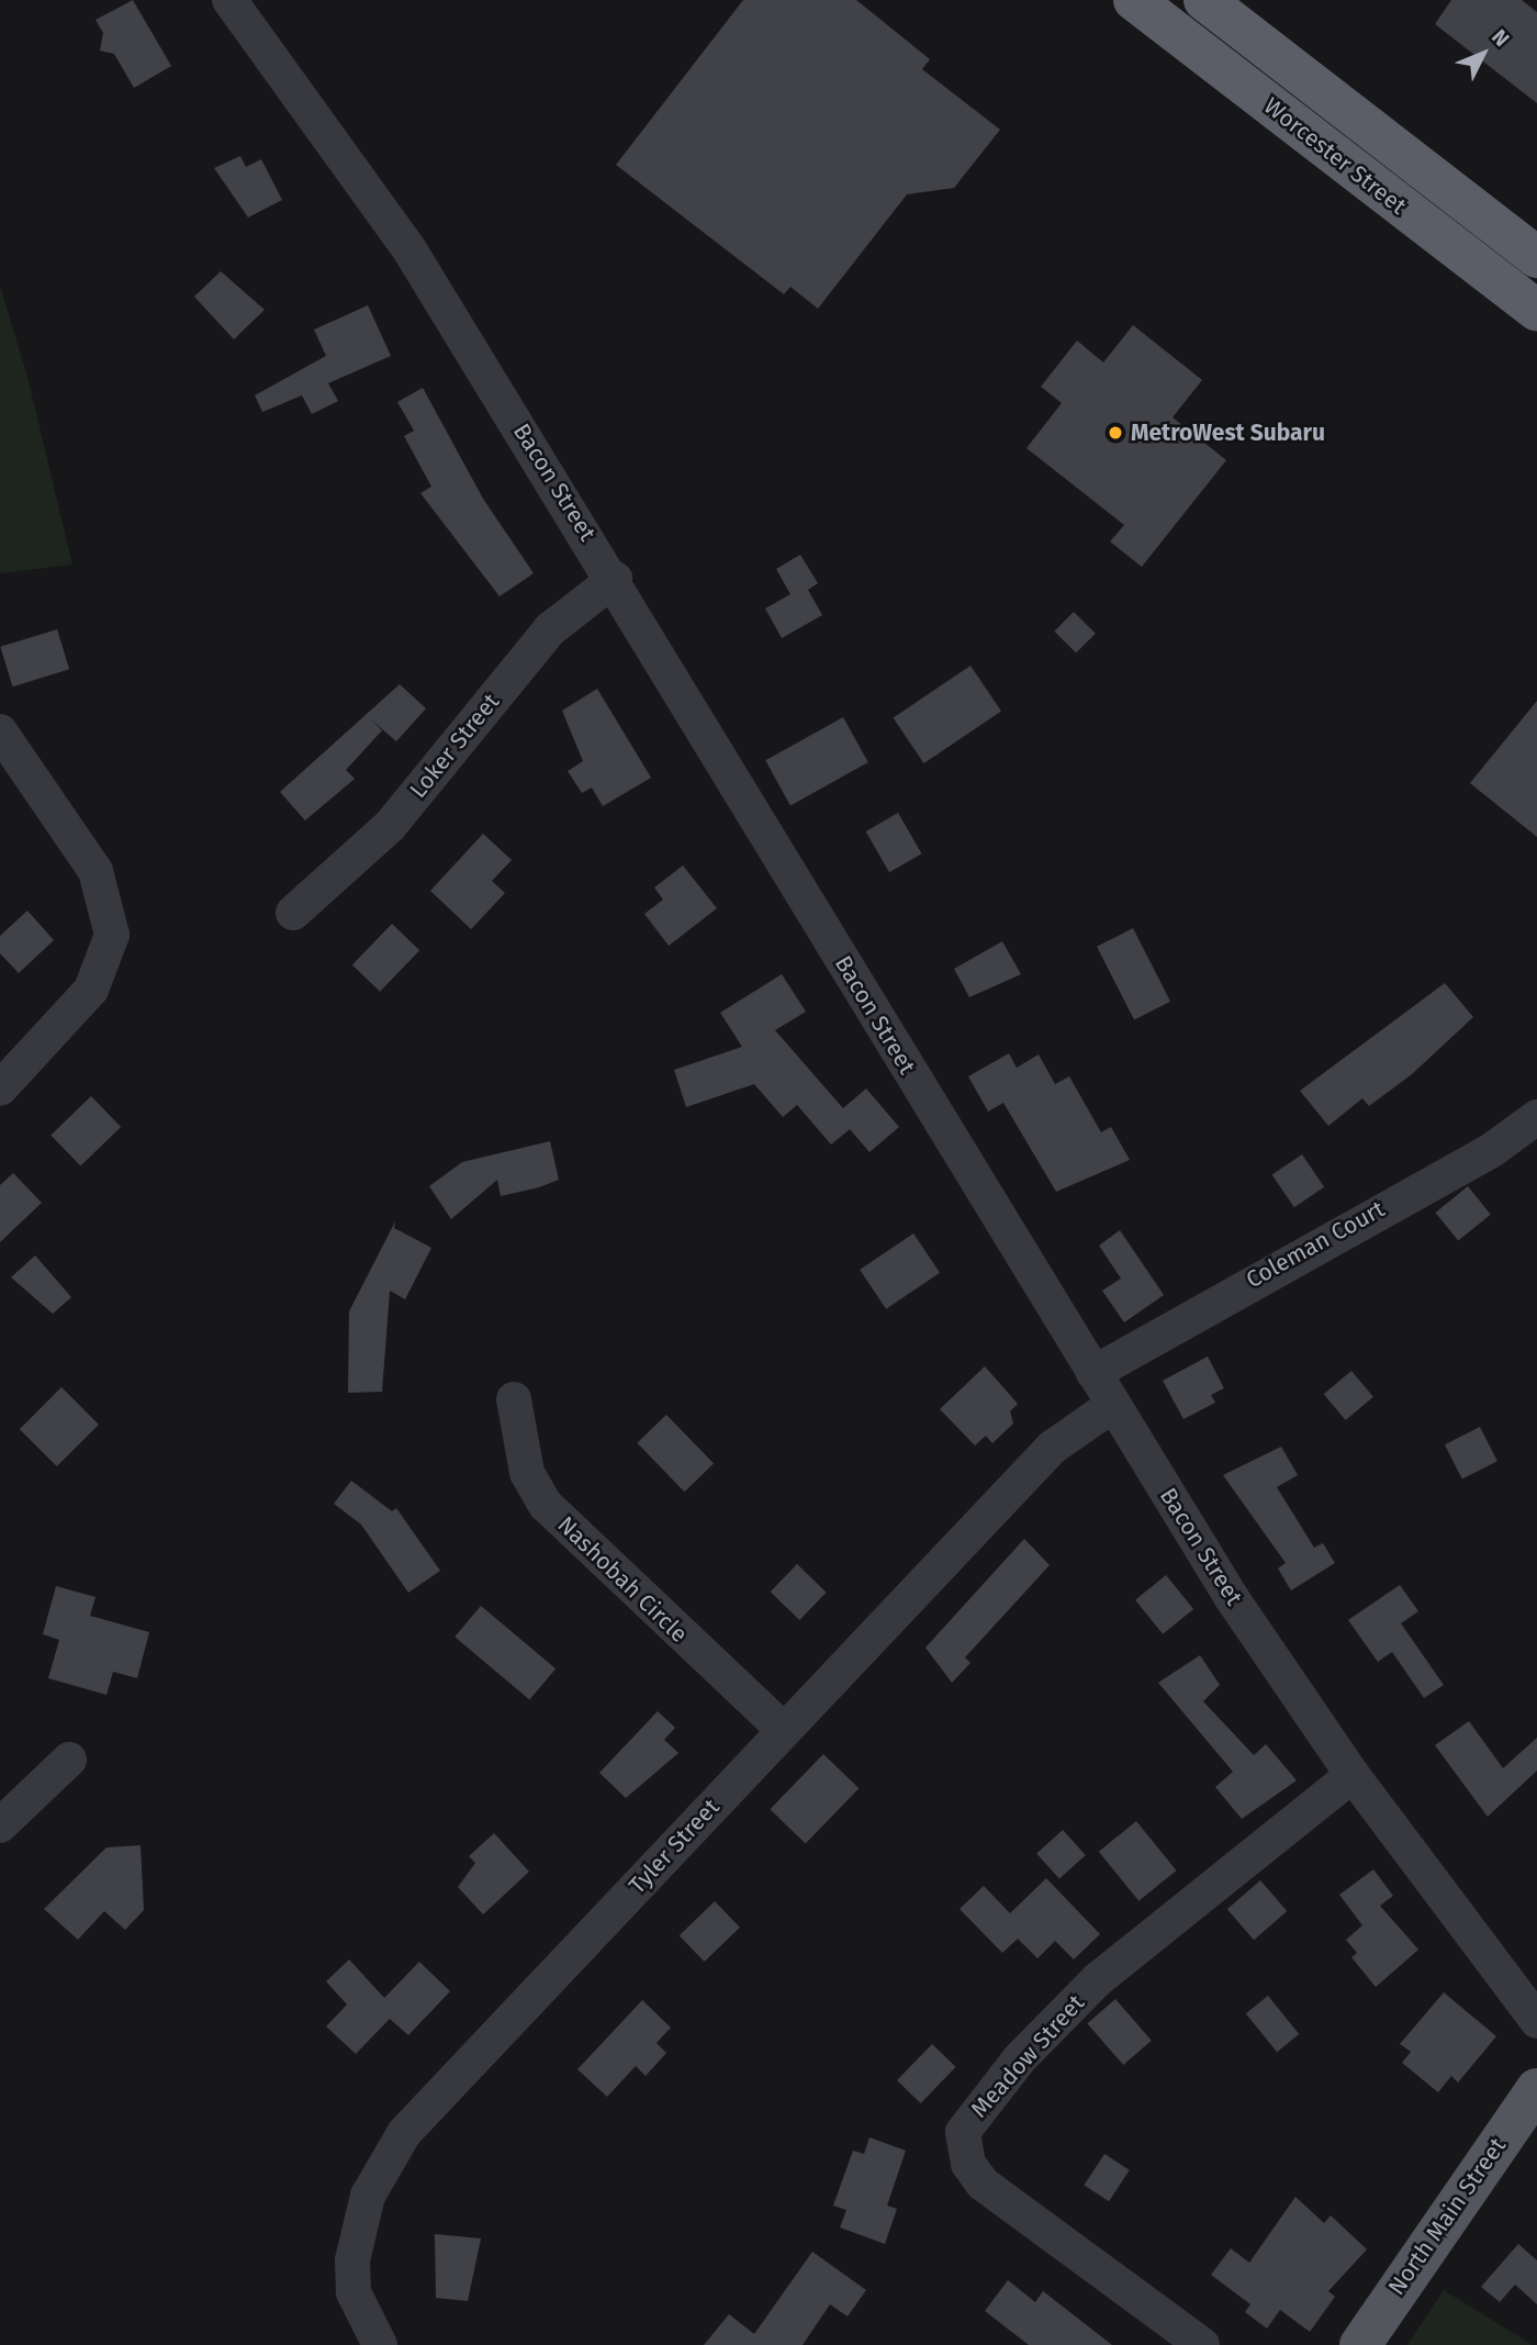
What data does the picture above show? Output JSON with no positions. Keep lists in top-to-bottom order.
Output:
{
  "streets": {
    "highway": ["Worcester Street"],
    "main road": ["North Main Street"],
    "street": [
      "Bacon Street",
      "Loker Street",
      "Coleman Court",
      "Nashobah Circle",
      "Tyler Street",
      "Meadow Street"
    ]
  },
  "crossings": [
    ["Bacon Street", "Loker Street"],
    ["Bacon Street", "Coleman Court"],
    ["Bacon Street", "Tyler Street"],
    ["Bacon Street", "Meadow Street"],
    ["Nashobah Circle", "Tyler Street"]
  ],
  "places": ["MetroWest Subaru"],
  "north": "top right"
}
